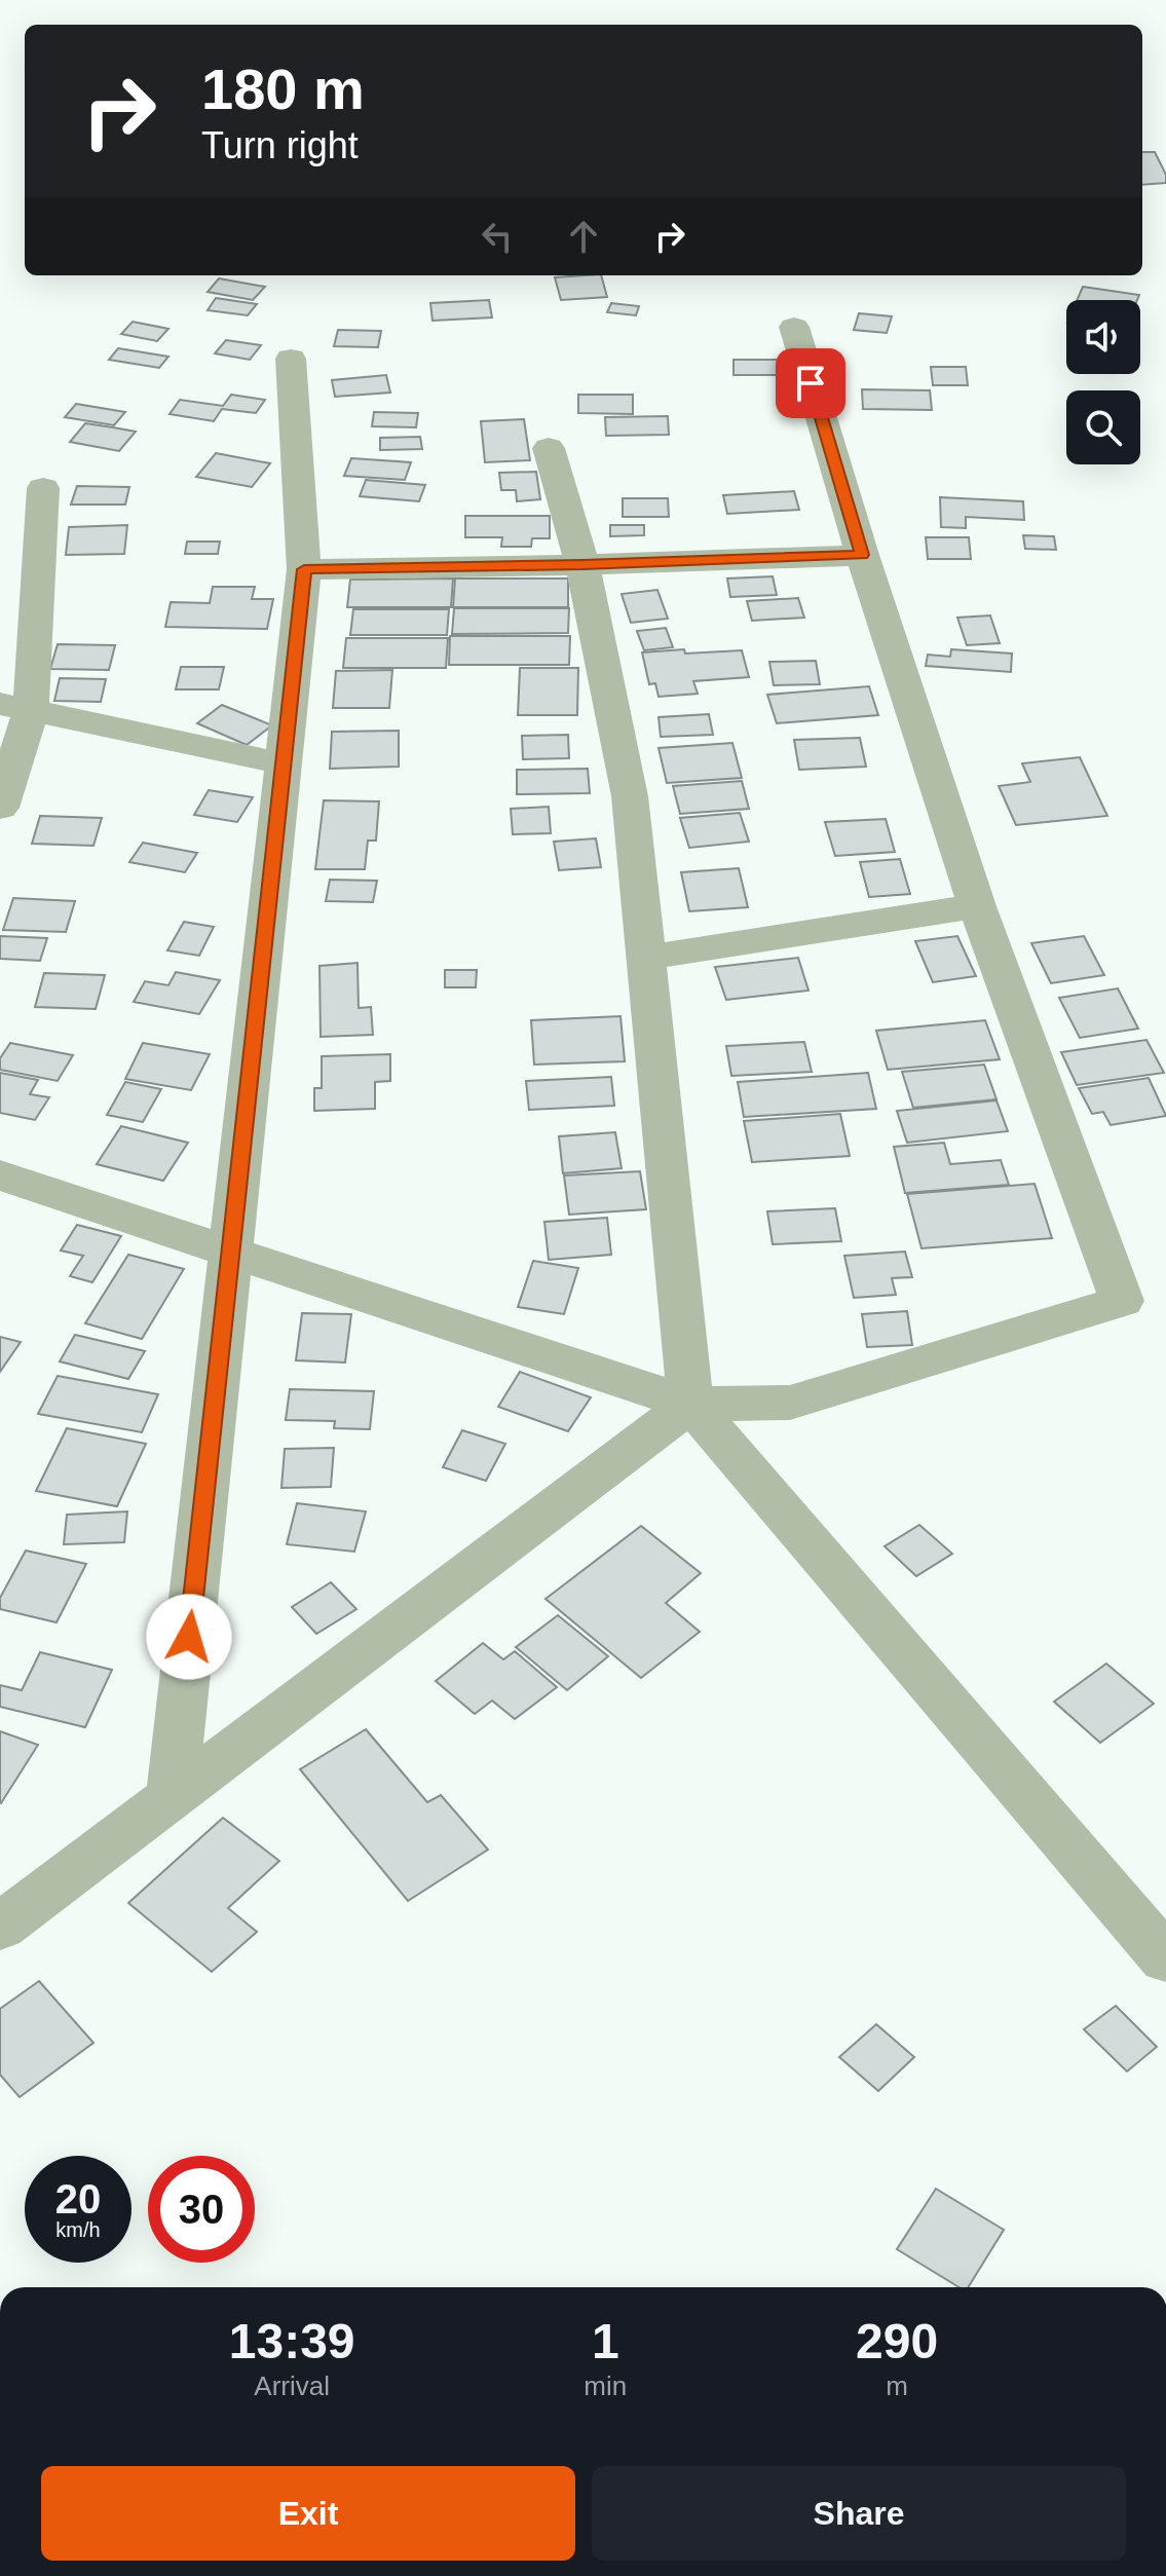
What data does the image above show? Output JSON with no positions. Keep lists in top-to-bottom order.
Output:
{
  "page": {
    "turn": ["180 m", "Turn right"],
    "speed": "20 km/h",
    "limit": "30",
    "eta": [
      "13:39",
      "Arrival",
      "1",
      "min",
      "290",
      "m"
    ],
    "buttons": ["Exit", "Share"]
  }
}
